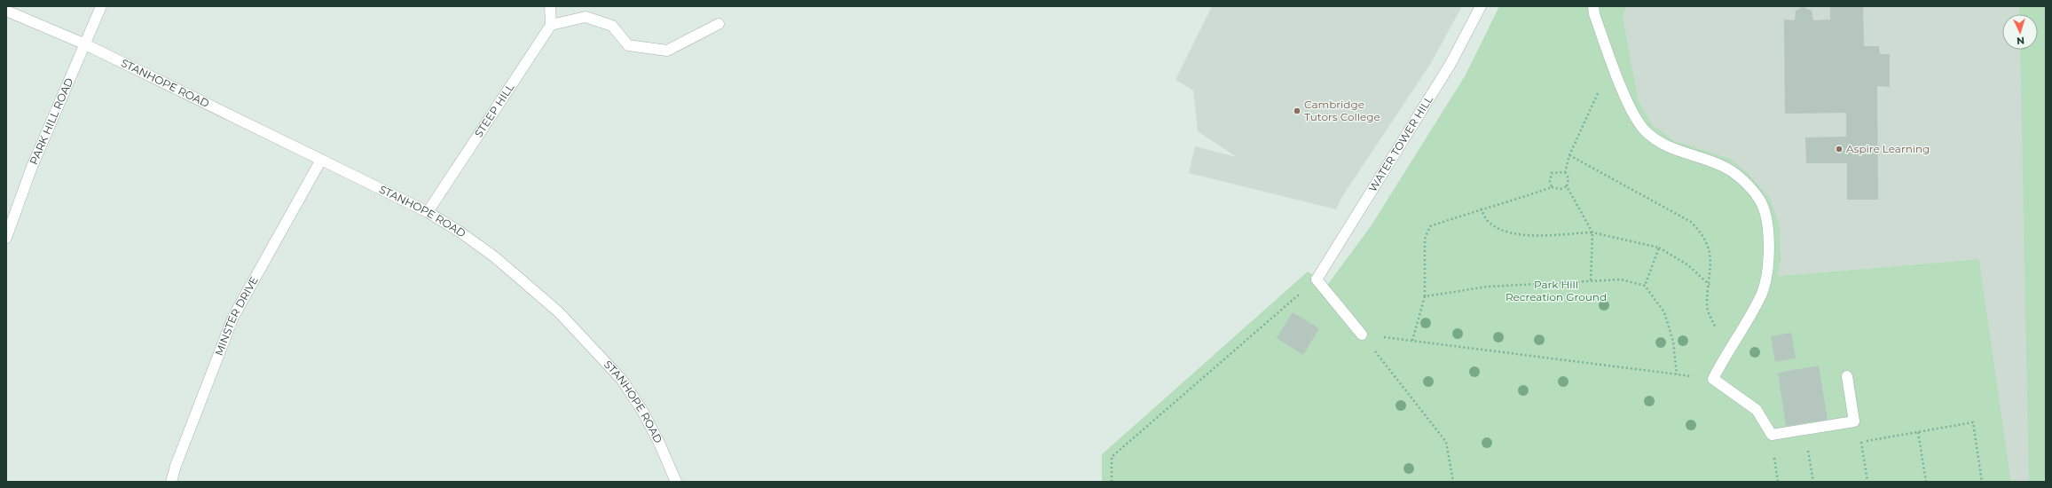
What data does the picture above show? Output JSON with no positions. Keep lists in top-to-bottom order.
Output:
{
  "streets": {
    "street": [
      "STANHOPE ROAD",
      "STEEP HILL",
      "PARK HILL ROAD",
      "WATER TOWER HILL",
      "MINSTER DRIVE"
    ]
  },
  "crossings": [
    ["STANHOPE ROAD", "STEEP HILL"],
    ["STANHOPE ROAD", "PARK HILL ROAD"],
    ["STANHOPE ROAD", "MINSTER DRIVE"]
  ],
  "parks": ["Park Hill Recreation Ground"],
  "places": ["Cambridge Tutors College", "Aspire Learning"],
  "north": "bottom"
}
